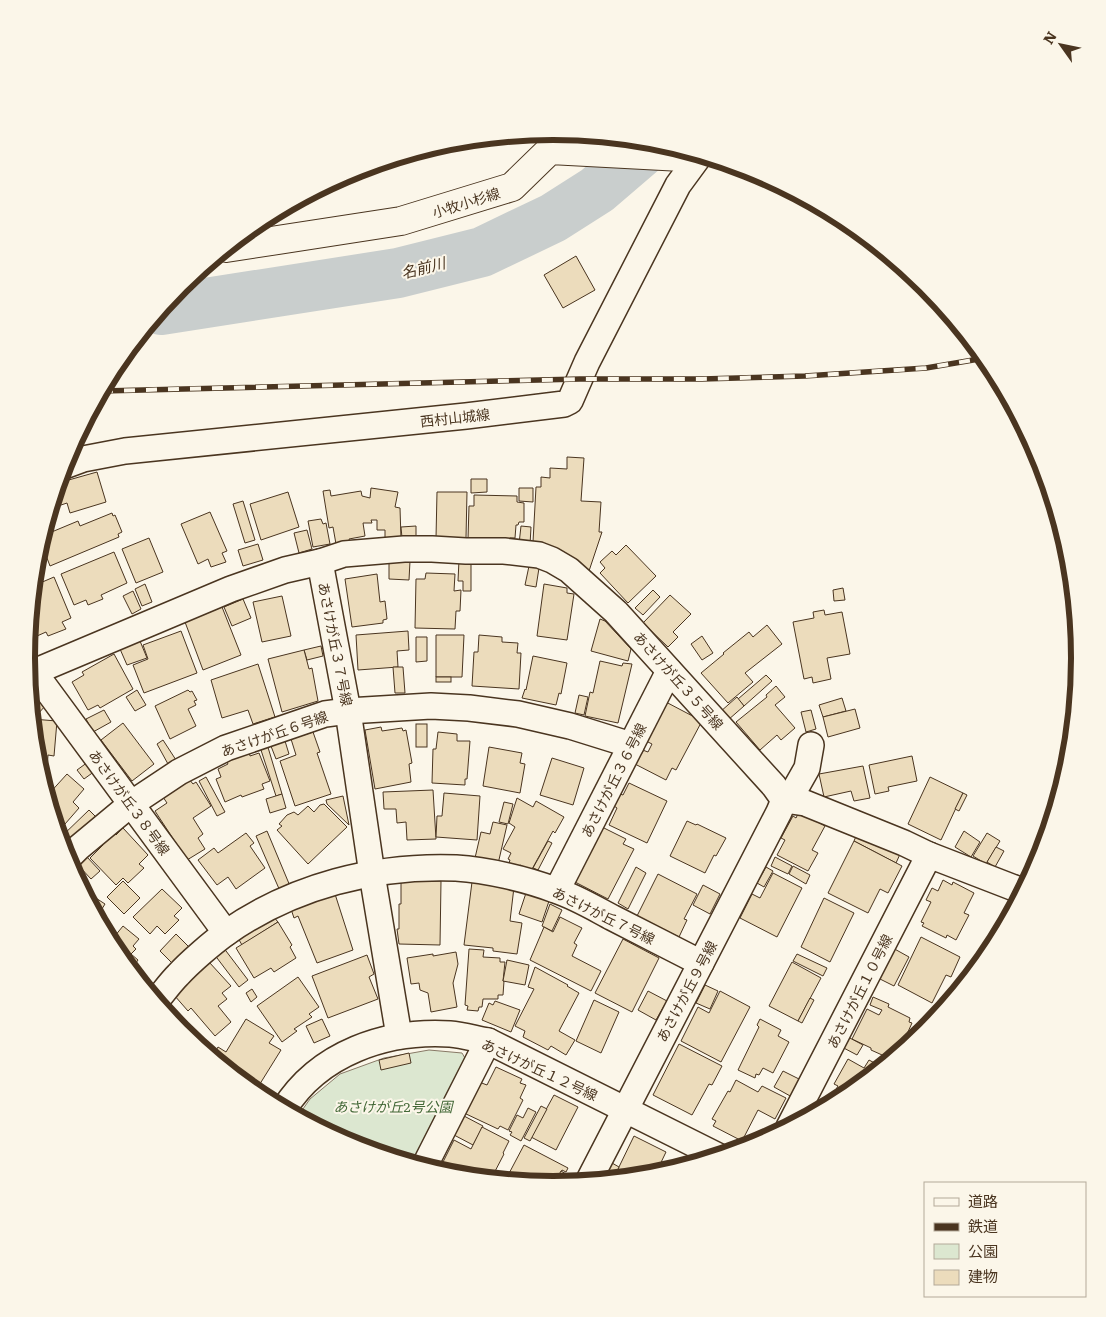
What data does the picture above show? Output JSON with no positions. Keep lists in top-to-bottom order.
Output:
{
  "streets": {
    "main road": ["小牧小杉線"],
    "street": [
      "西村山城線",
      "あさけが丘３７号線",
      "あさけが丘３５号線",
      "あさけが丘６号線",
      "あさけが丘３６号線",
      "あさけが丘３８号線",
      "あさけが丘７号線",
      "あさけが丘９号線",
      "あさけが丘１０号線",
      "あさけが丘１２号線"
    ]
  },
  "crossings": [
    ["あさけが丘３７号線", "あさけが丘３５号線"],
    ["あさけが丘３７号線", "あさけが丘６号線"],
    ["あさけが丘３７号線", "あさけが丘７号線"],
    ["あさけが丘３７号線", "あさけが丘１２号線"],
    ["あさけが丘３５号線", "あさけが丘３６号線"],
    ["あさけが丘３５号線", "あさけが丘９号線"],
    ["あさけが丘６号線", "あさけが丘３６号線"],
    ["あさけが丘６号線", "あさけが丘３８号線"],
    ["あさけが丘３６号線", "あさけが丘７号線"],
    ["あさけが丘３８号線", "あさけが丘７号線"],
    ["あさけが丘７号線", "あさけが丘９号線"],
    ["あさけが丘９号線", "あさけが丘１２号線"]
  ],
  "water": ["名前川"],
  "parks": ["あさけが丘2号公園"],
  "legend": [
    "道路",
    "鉄道",
    "公園",
    "建物"
  ],
  "north": "top left"
}
